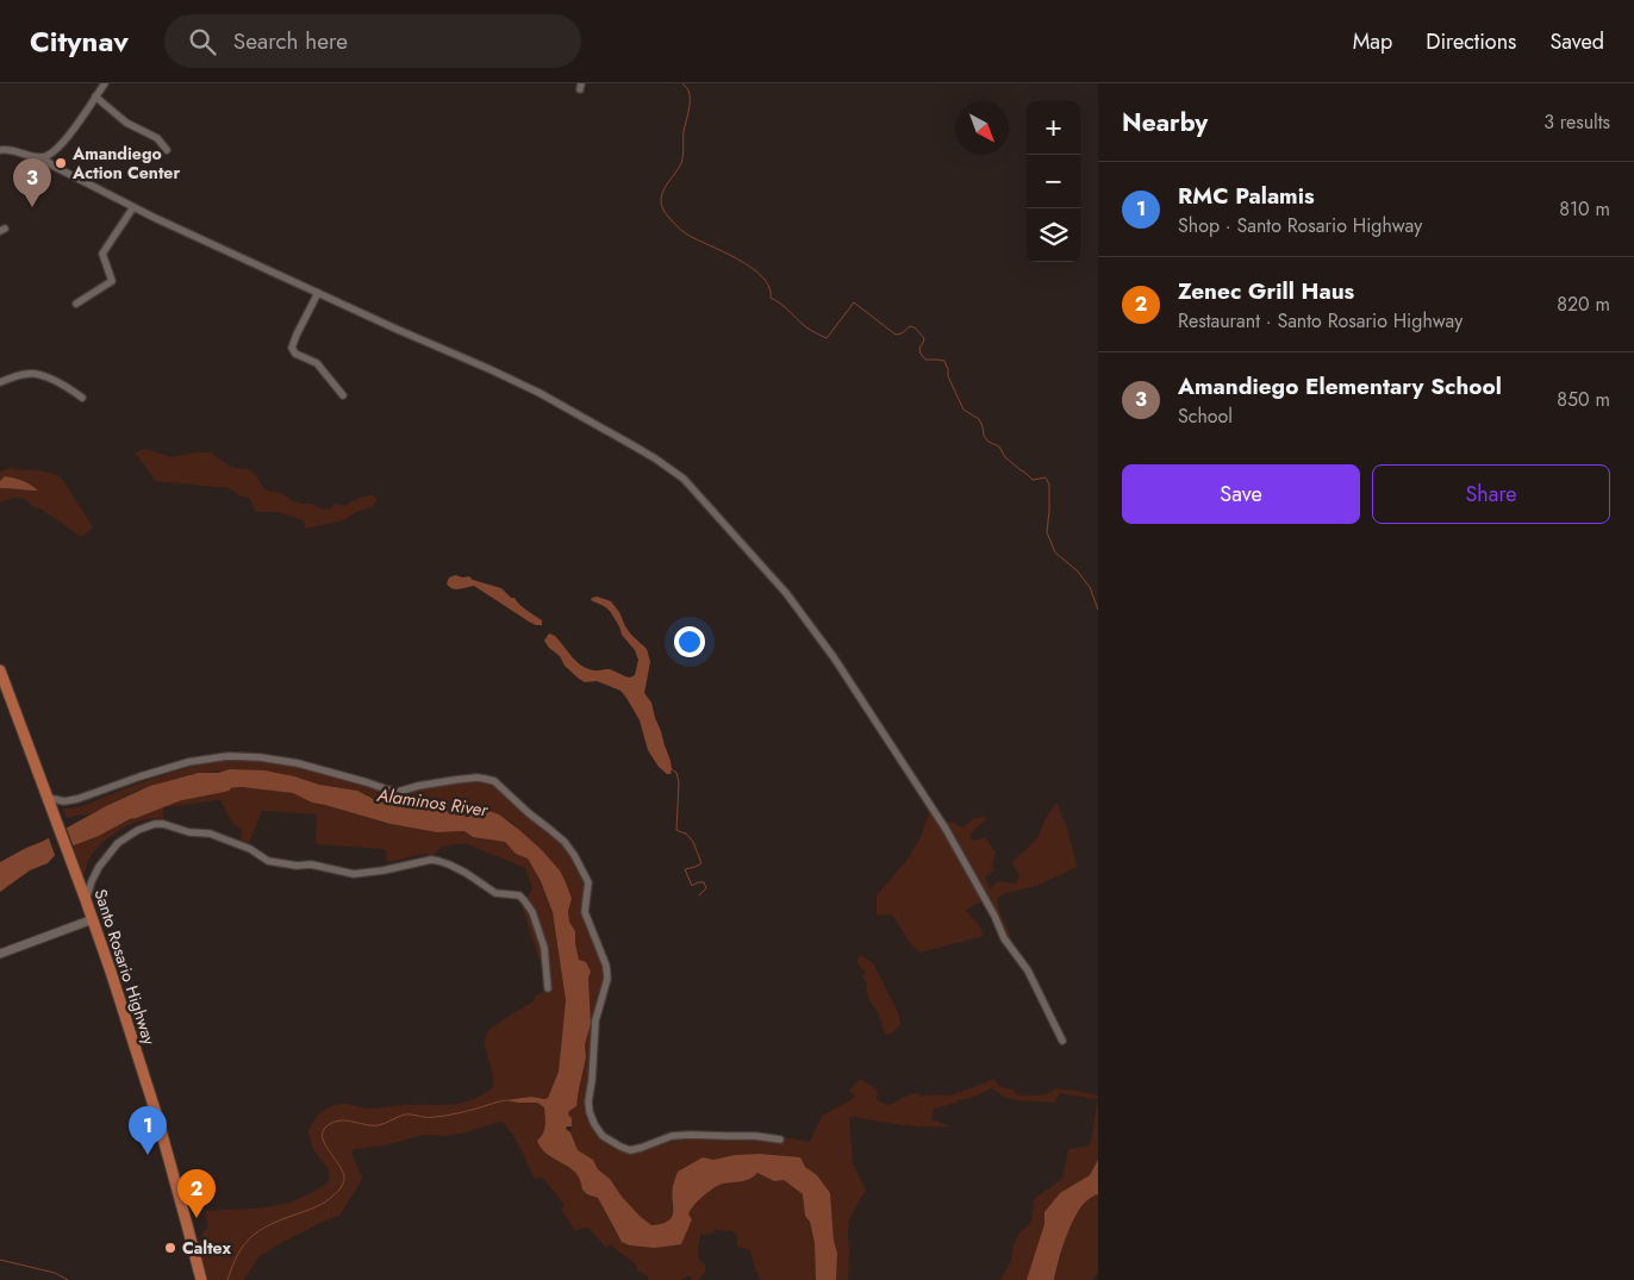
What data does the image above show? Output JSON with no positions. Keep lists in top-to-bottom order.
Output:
{
  "streets": {
    "main road": ["Santo Rosario Highway"]
  },
  "water": ["Alaminos River"],
  "places": ["Amandiego Action Center", "Caltex"],
  "north": "bottom right",
  "page": {
    "header": "Citynav",
    "search": "Search here",
    "nav": ["Map", "Directions", "Saved"],
    "heading": ["Nearby", "3 results"],
    "map_buttons": ["+", "−"],
    "pins": ["3", "1", "2"],
    "list": [
      {
        "mark": "1",
        "name": "RMC Palamis",
        "note": "Shop · Santo Rosario Highway",
        "value": "810 m"
      },
      {
        "mark": "2",
        "name": "Zenec Grill Haus",
        "note": "Restaurant · Santo Rosario Highway",
        "value": "820 m"
      },
      {
        "mark": "3",
        "name": "Amandiego Elementary School",
        "note": "School",
        "value": "850 m"
      }
    ],
    "buttons": ["Save", "Share"]
  }
}
